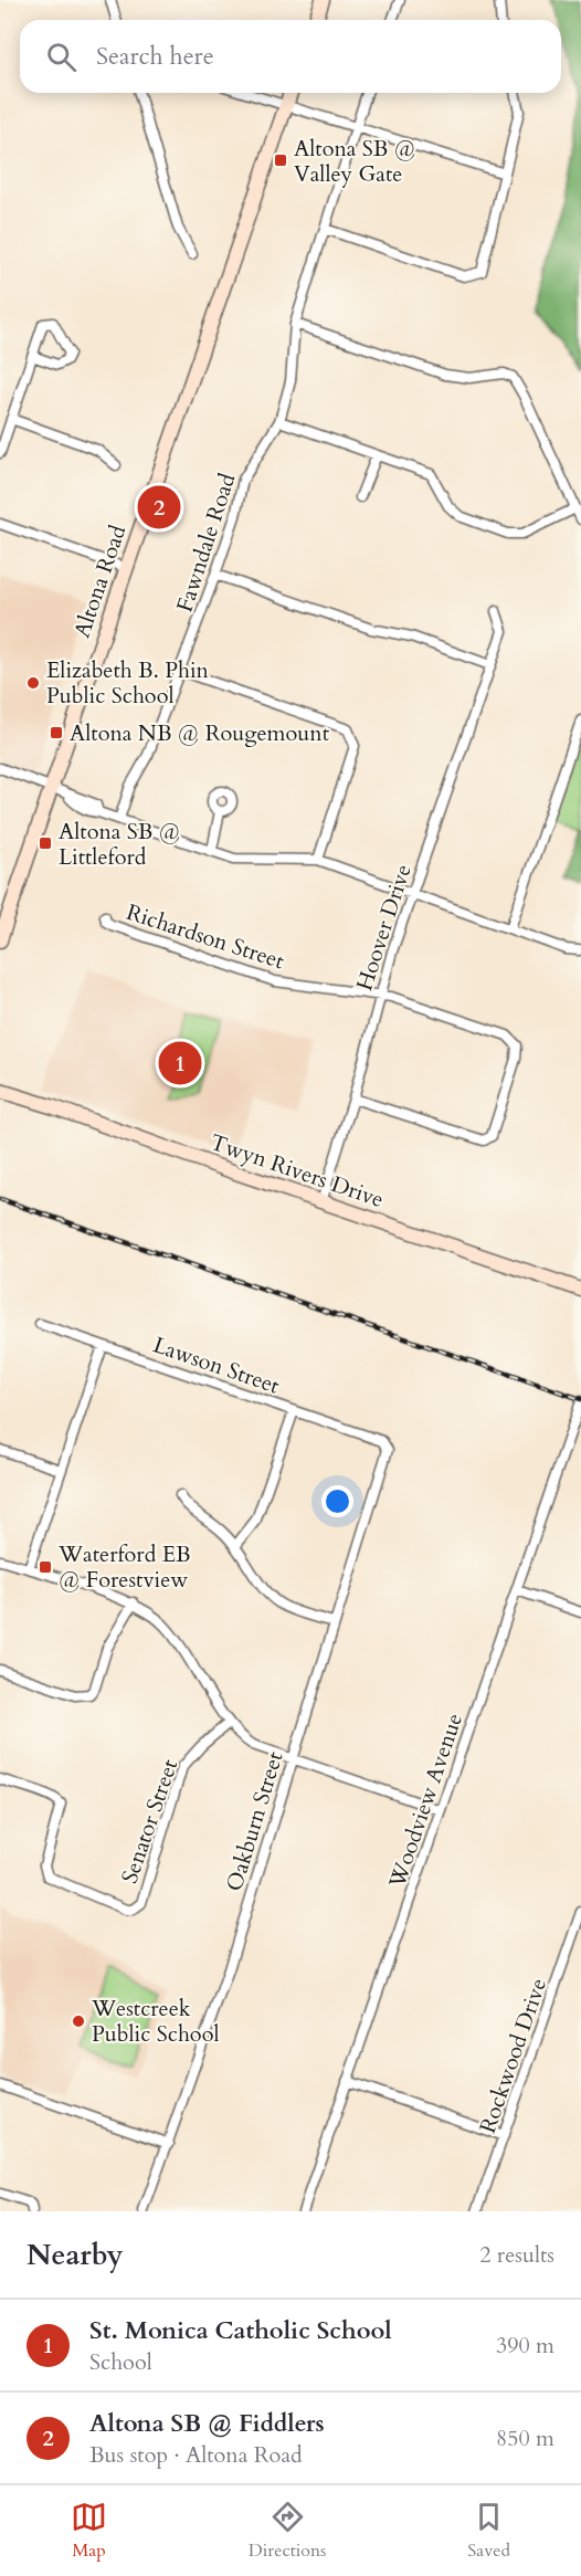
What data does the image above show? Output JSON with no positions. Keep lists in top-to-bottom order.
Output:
{
  "streets": {
    "main road": ["Altona Road", "Twyn Rivers Drive"],
    "street": [
      "Fawndale Road",
      "Hoover Drive",
      "Richardson Street",
      "Lawson Street",
      "Woodview Avenue",
      "Senator Street",
      "Oakburn Street",
      "Rockwood Drive"
    ]
  },
  "crossings": [
    ["Hoover Drive", "Richardson Street"],
    ["Hoover Drive", "Twyn Rivers Drive"],
    ["Lawson Street", "Oakburn Street"]
  ],
  "places": {
    "transit": [
      "Altona SB @ Valley Gate",
      "Altona NB @ Rougemount",
      "Altona SB @ Littleford",
      "Waterford EB @ Forestview"
    ],
    "other": ["Elizabeth B. Phin Public School", "Westcreek Public School"]
  },
  "page": {
    "search": "Search here",
    "pins": ["2", "1"],
    "heading": ["Nearby", "2 results"],
    "list": [
      {
        "mark": "1",
        "name": "St. Monica Catholic School",
        "note": "School",
        "value": "390 m"
      },
      {
        "mark": "2",
        "name": "Altona SB @ Fiddlers",
        "note": "Bus stop · Altona Road",
        "value": "850 m"
      }
    ],
    "nav": ["Map", "Directions", "Saved"]
  }
}
